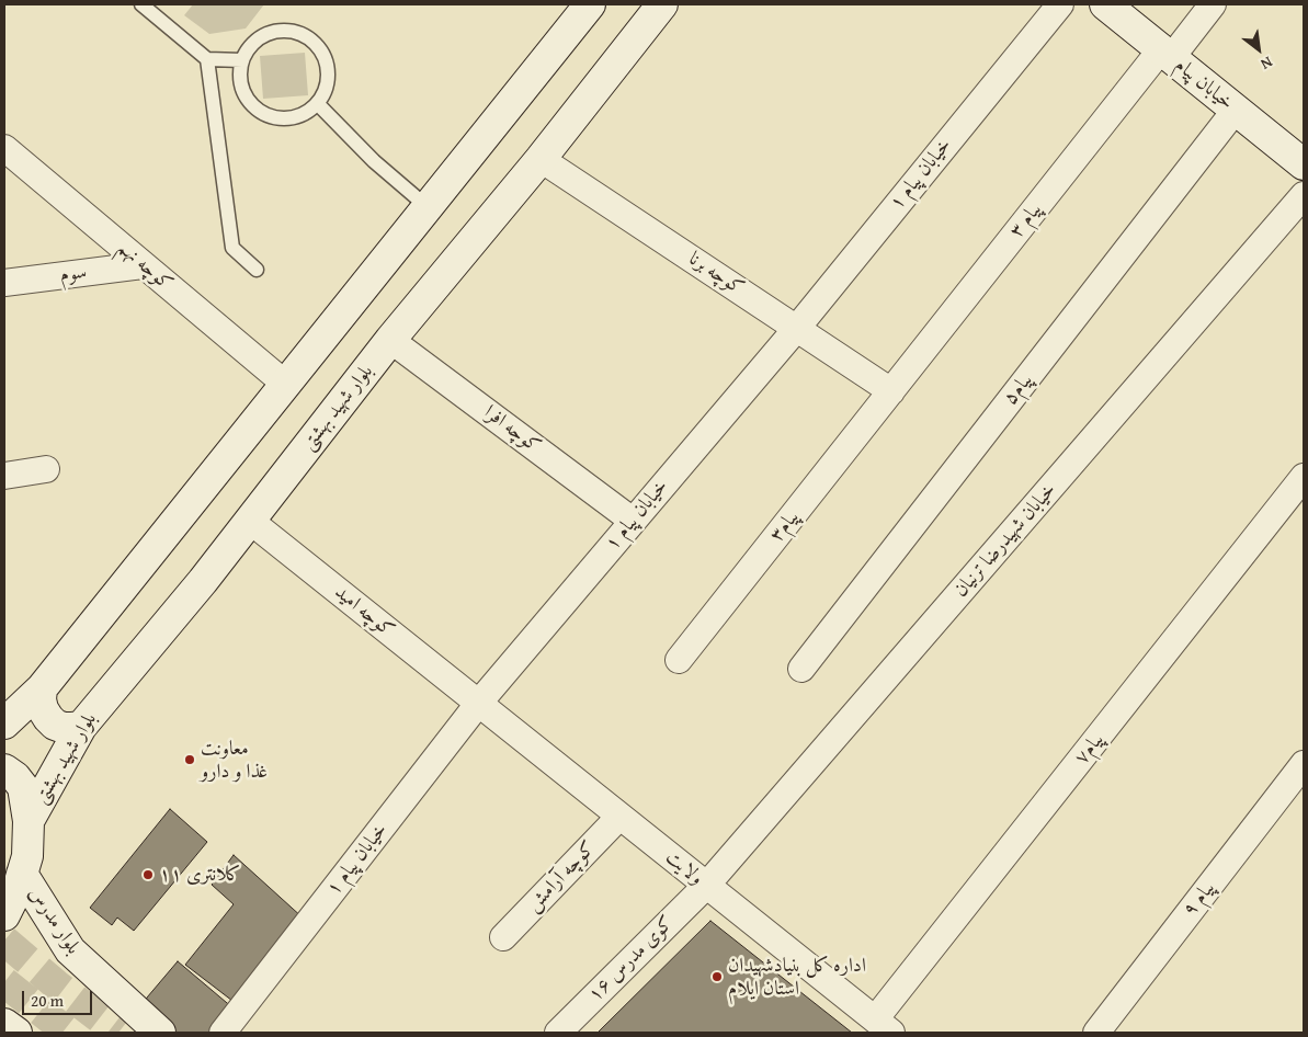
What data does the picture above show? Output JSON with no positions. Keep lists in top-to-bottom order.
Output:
{
  "streets": {
    "main road": ["خیابان پیام", "بلوار شهید بهشتی", "بلوار مدرس"],
    "street": [
      "خیابان پیام ۱",
      "پیام ۳",
      "کوچه نهم",
      "سوم",
      "کوچه برنا",
      "پیام۵",
      "کوچه افرا",
      "پیام۳",
      "خیابان شهیدرضا ترنیان",
      "کوچه امید",
      "پیام۷",
      "ولایت",
      "کوچه آرامش",
      "پیام ۹",
      "کوی مدرس ۱۶"
    ]
  },
  "crossings": [
    ["خیابان پیام", "پیام ۳"],
    ["خیابان پیام", "پیام۵"],
    ["خیابان پیام ۱", "کوچه برنا"],
    ["خیابان پیام ۱", "کوچه افرا"],
    ["خیابان پیام ۱", "کوچه امید"],
    ["خیابان پیام ۱", "ولایت"],
    ["پیام ۳", "کوچه برنا"],
    ["پیام ۳", "پیام۳"],
    ["کوچه نهم", "سوم"],
    ["کوچه برنا", "بلوار شهید بهشتی"],
    ["کوچه برنا", "پیام۳"],
    ["بلوار شهید بهشتی", "کوچه افرا"],
    ["بلوار شهید بهشتی", "کوچه امید"],
    ["خیابان شهیدرضا ترنیان", "ولایت"],
    ["خیابان شهیدرضا ترنیان", "کوی مدرس ۱۶"],
    ["کوچه امید", "ولایت"],
    ["پیام۷", "ولایت"],
    ["ولایت", "کوچه آرامش"],
    ["ولایت", "کوی مدرس ۱۶"]
  ],
  "places": ["معاونت غذا و دارو", "کلانتری ۱۱", "اداره کل بنیادشهیدان استان ایلام"],
  "scale_bar": "20 m",
  "north": "bottom right"
}
